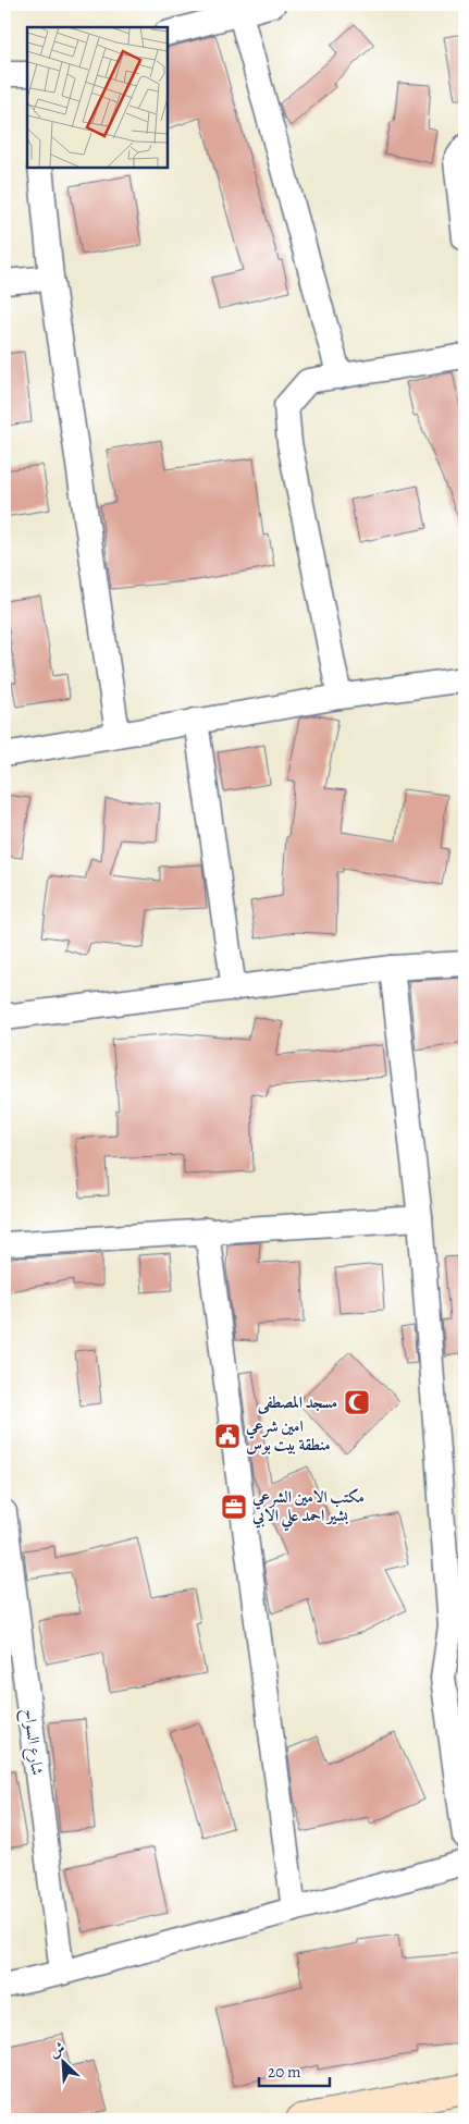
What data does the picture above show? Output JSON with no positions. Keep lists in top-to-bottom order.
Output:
{
  "streets": {
    "street": ["شارع السواح"]
  },
  "places": {
    "mosque": ["مسجد المصطفى"],
    "public building": ["امين شرعي منطقة بيت بوس"],
    "office": ["مكتب الامين الشرعي بشير احمد علي الابي"]
  },
  "scale_bar": "20 m",
  "north": "top left"
}
